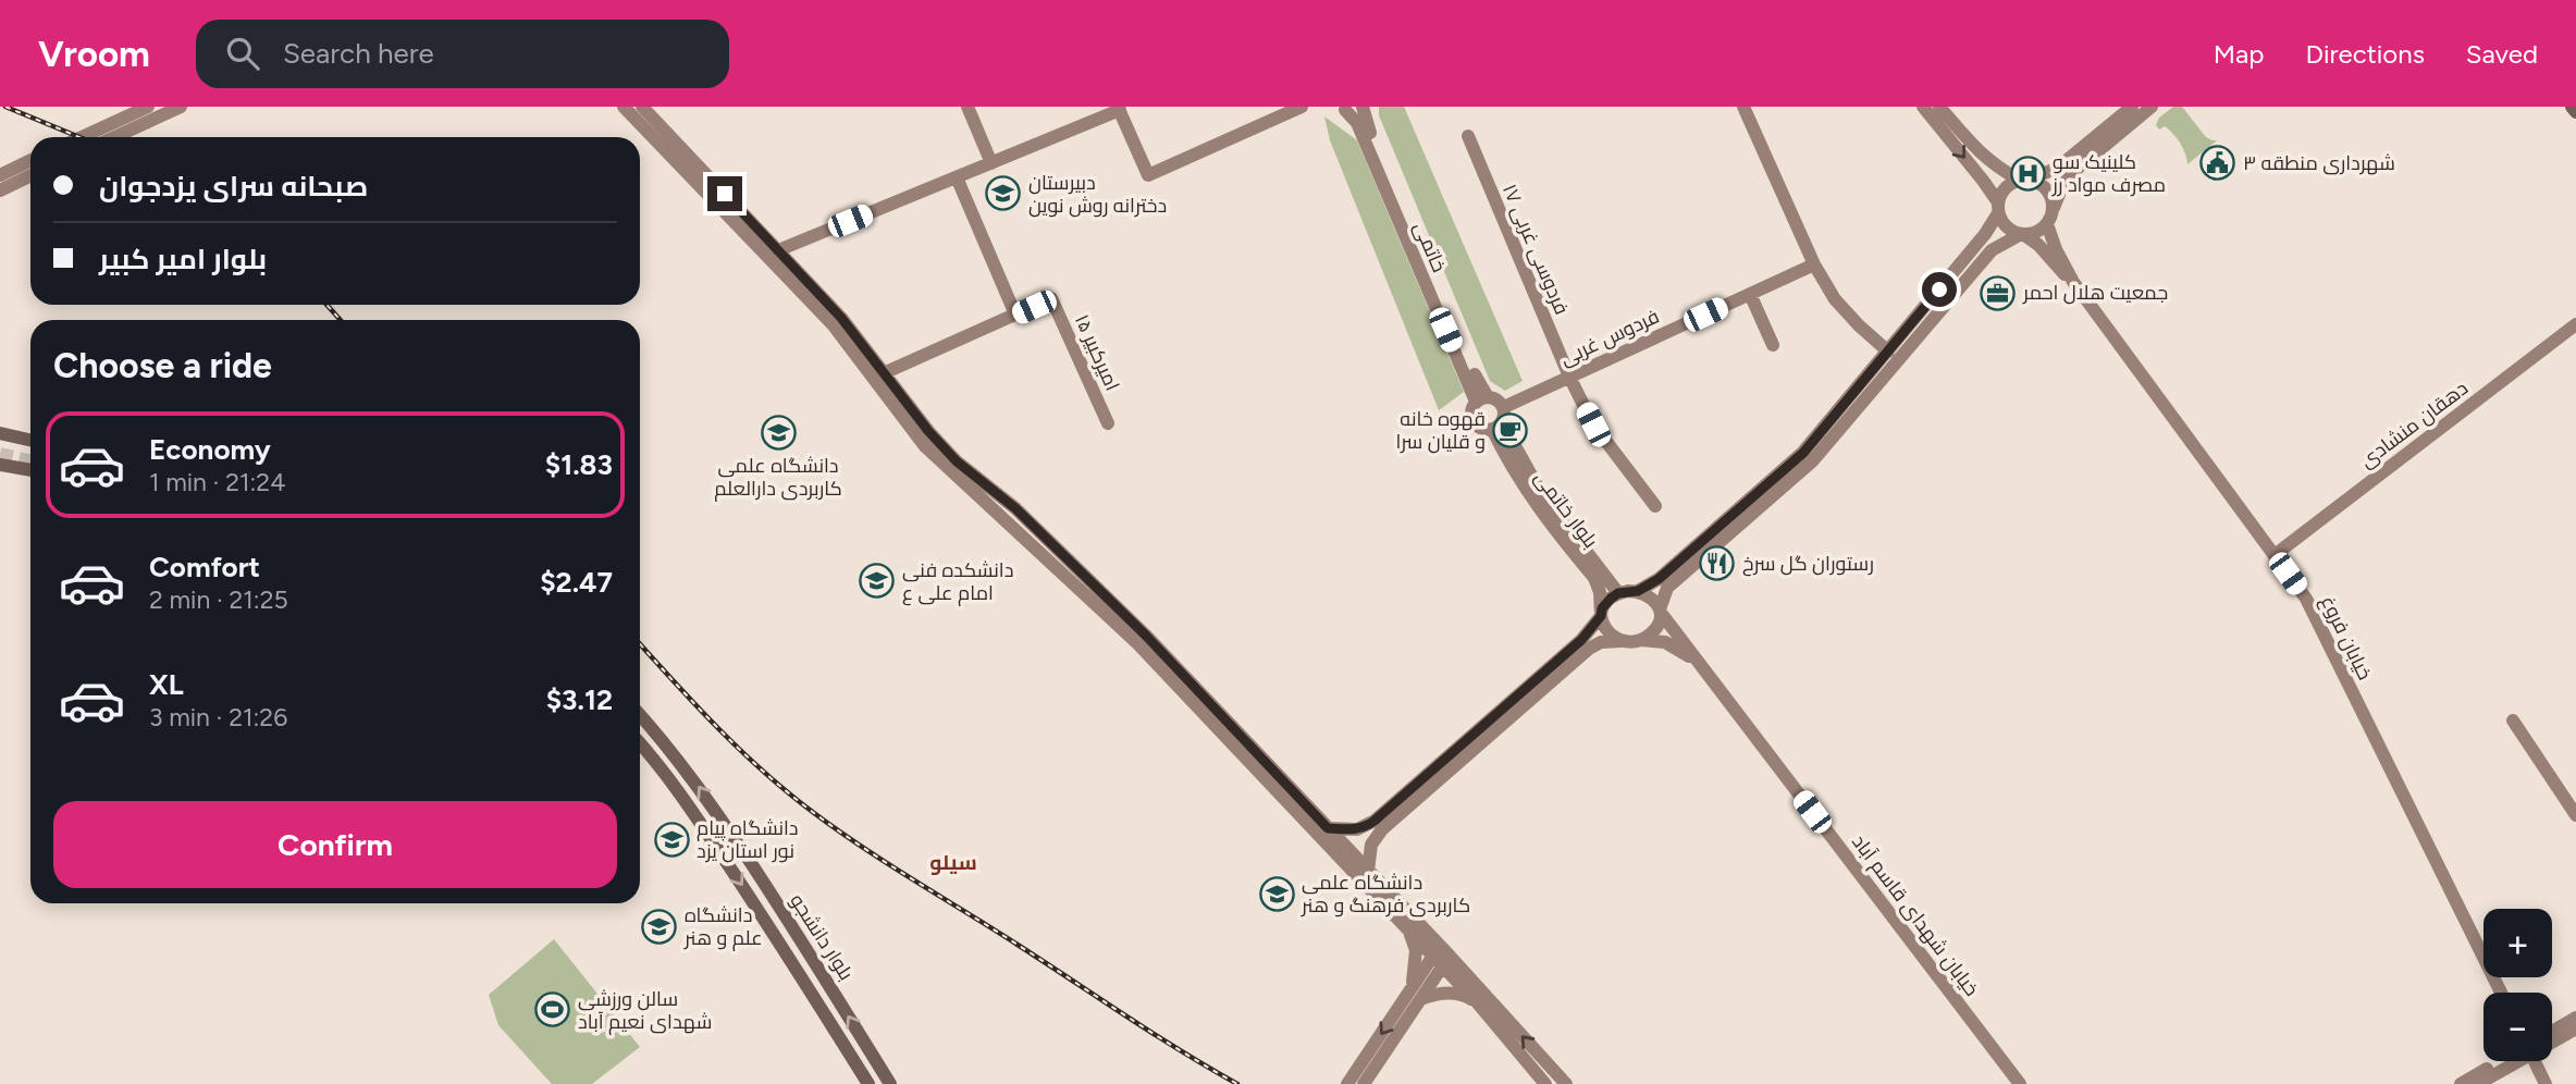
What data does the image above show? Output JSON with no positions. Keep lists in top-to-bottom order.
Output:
{
  "streets": {
    "main road": [
      "خاتمی",
      "فردوسی غربی ۱۷",
      "فردوس غربی",
      "امیرکبیر ۱۵",
      "دهقان منشادی",
      "بلوار خاتمی",
      "خیابان فروغ",
      "خیابان شهدای قاسم آباد",
      "بلوار دانشجو"
    ]
  },
  "crossings": [
    ["خاتمی", "فردوس غربی"],
    ["خاتمی", "بلوار خاتمی"],
    ["فردوسی غربی ۱۷", "فردوس غربی"],
    ["فردوس غربی", "بلوار خاتمی"],
    ["دهقان منشادی", "خیابان فروغ"],
    ["بلوار خاتمی", "خیابان شهدای قاسم آباد"]
  ],
  "districts": ["سیلو"],
  "places": {
    "public building": ["شهرداری منطقه ۳"],
    "hospital": ["کلینیک سو مصرف مواد رز"],
    "school or university": [
      "دبیرستان دخترانه روش نوین",
      "دانشگاه علمی کاربردی دارالعلم",
      "دانشکده فنی امام علی ع",
      "دانشگاه پیام نور استان یزد",
      "دانشگاه علمی کاربردی فرهنگ و هنر",
      "دانشگاه علم و هنر"
    ],
    "office": ["جمعیت هلال احمر"],
    "cafe": ["قهوه خانه و قلیان سرا"],
    "restaurant": ["رستوران گل سرخ"],
    "sports": ["سالن ورزشی شهدای نعیم آباد"]
  },
  "page": {
    "header": "Vroom",
    "search": "Search here",
    "nav": ["Map", "Directions", "Saved"],
    "banner": ["صبحانه سرای یزدجوان", "بلوار امیر کبیر"],
    "heading": "Choose a ride",
    "list": [
      {
        "name": "Economy",
        "note": "1 min · 21:24",
        "value": "$1.83"
      },
      {
        "name": "Comfort",
        "note": "2 min · 21:25",
        "value": "$2.47"
      },
      {
        "name": "XL",
        "note": "3 min · 21:26",
        "value": "$3.12"
      }
    ],
    "buttons": "Confirm",
    "map_buttons": ["+", "−"]
  }
}
